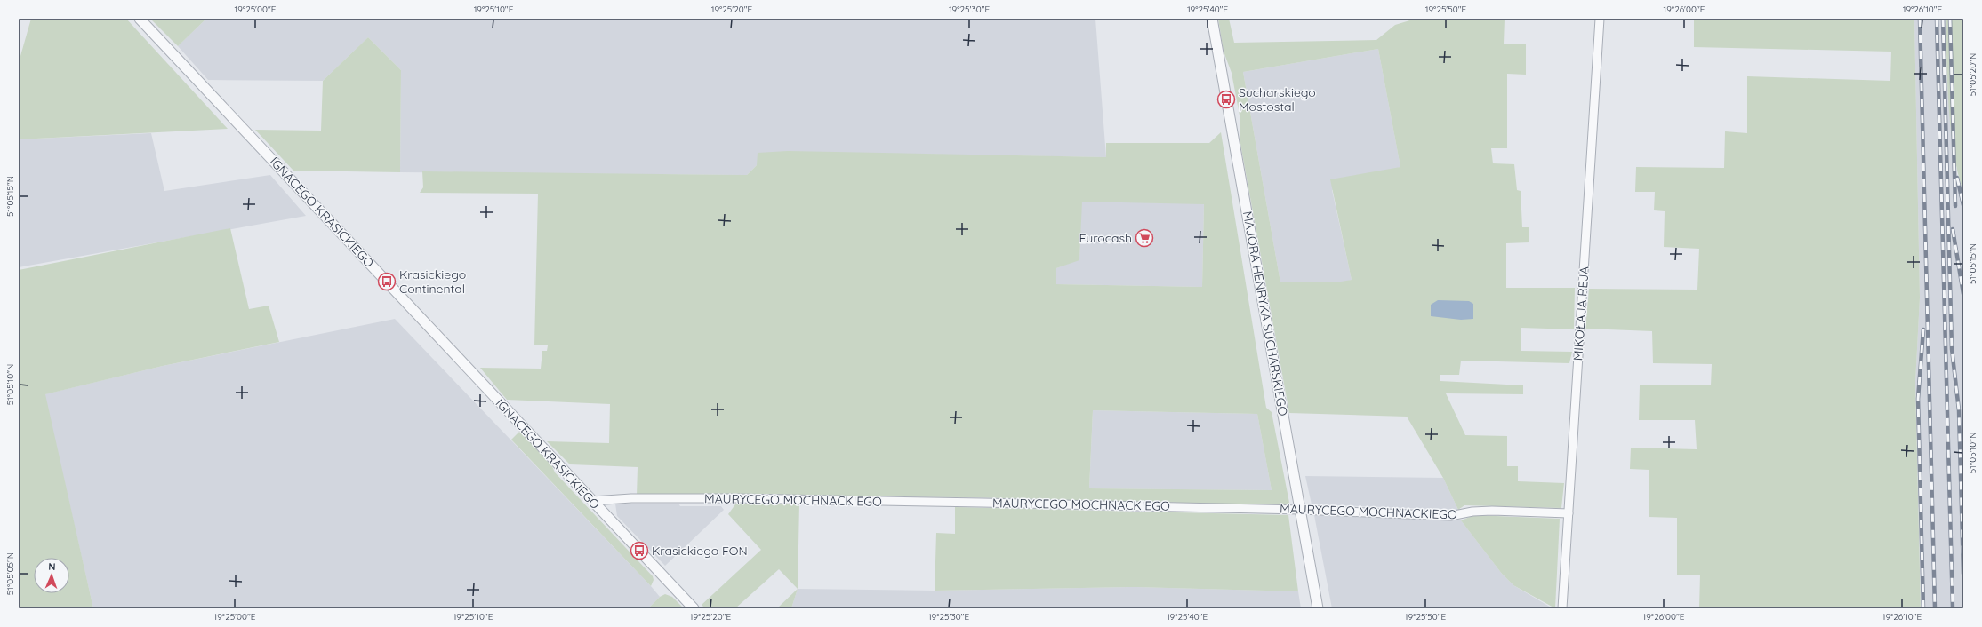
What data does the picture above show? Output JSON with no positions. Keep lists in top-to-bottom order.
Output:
{
  "streets": {
    "street": [
      "IGNACEGO KRASICKIEGO",
      "MAJORA HENRYKA SUCHARSKIEGO",
      "MIKOŁAJA REJA",
      "MAURYCEGO MOCHNACKIEGO"
    ]
  },
  "crossings": [
    ["IGNACEGO KRASICKIEGO", "MAURYCEGO MOCHNACKIEGO"],
    ["MAJORA HENRYKA SUCHARSKIEGO", "MAURYCEGO MOCHNACKIEGO"],
    ["MIKOŁAJA REJA", "MAURYCEGO MOCHNACKIEGO"]
  ],
  "places": {
    "bus stop": ["Sucharskiego Mostostal", "Krasickiego Continental", "Krasickiego FON"],
    "supermarket": ["Eurocash"]
  },
  "north": "top",
  "coordinates": [
    "19°25'00\"E",
    "19°25'10\"E",
    "19°25'20\"E",
    "19°25'30\"E",
    "19°25'40\"E",
    "19°25'50\"E",
    "19°26'00\"E",
    "19°26'10\"E",
    "51°05'20\"N",
    "51°05'15\"N",
    "51°05'10\"N",
    "51°05'05\"N"
  ]
}
